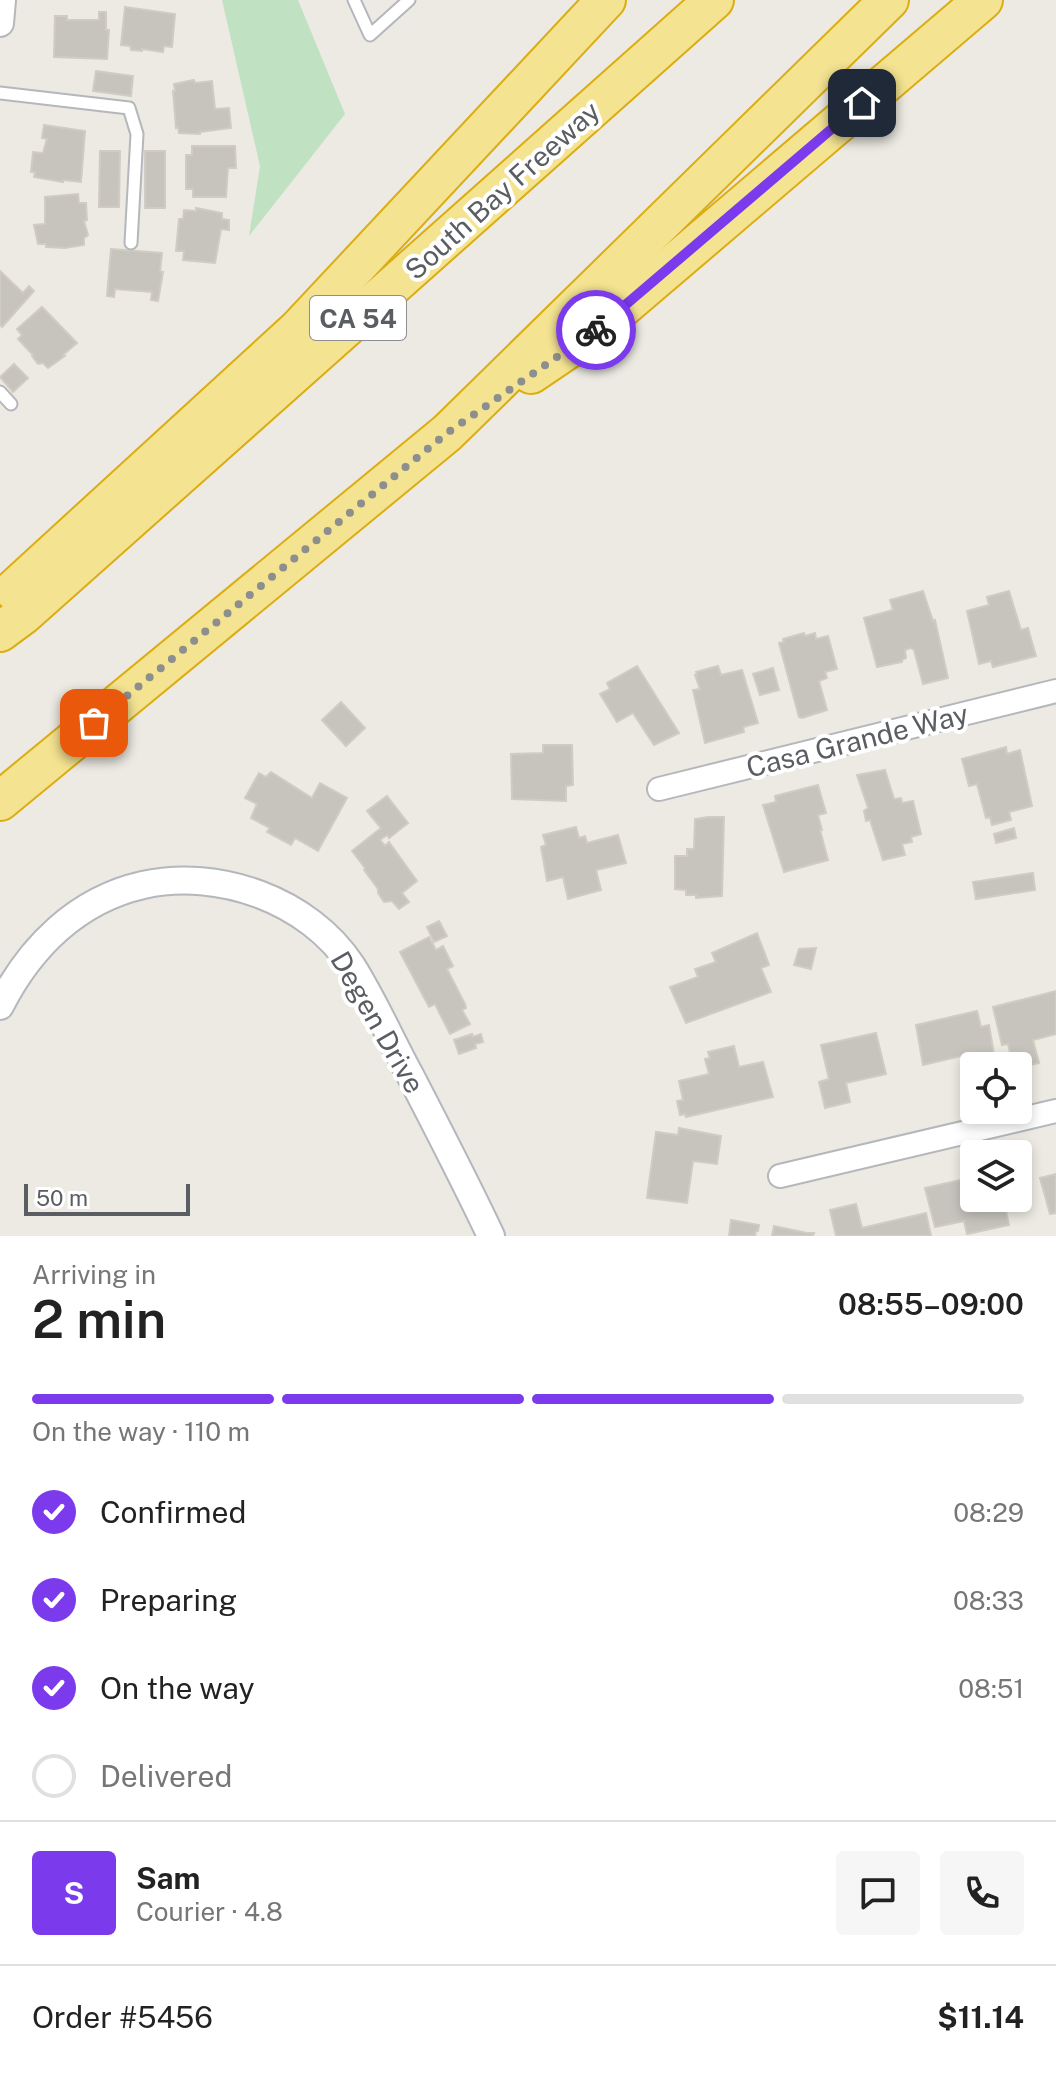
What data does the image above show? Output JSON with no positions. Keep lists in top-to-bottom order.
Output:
{
  "streets": {
    "highway": ["South Bay Freeway", "CA 54"],
    "street": ["Casa Grande Way", "Degen Drive"]
  },
  "scale_bar": "50 m",
  "page": {
    "scale": "50 m",
    "heading": ["2 min", "Arriving in", "08:55–09:00"],
    "panel": [
      "Sam",
      "Courier · 4.8",
      "Order #5456",
      "$11.14"
    ],
    "bar": "On the way · 110 m",
    "list": [
      ["Confirmed", "08:29"],
      ["Preparing", "08:33"],
      ["On the way", "08:51"],
      "Delivered"
    ],
    "round": "S"
  }
}
